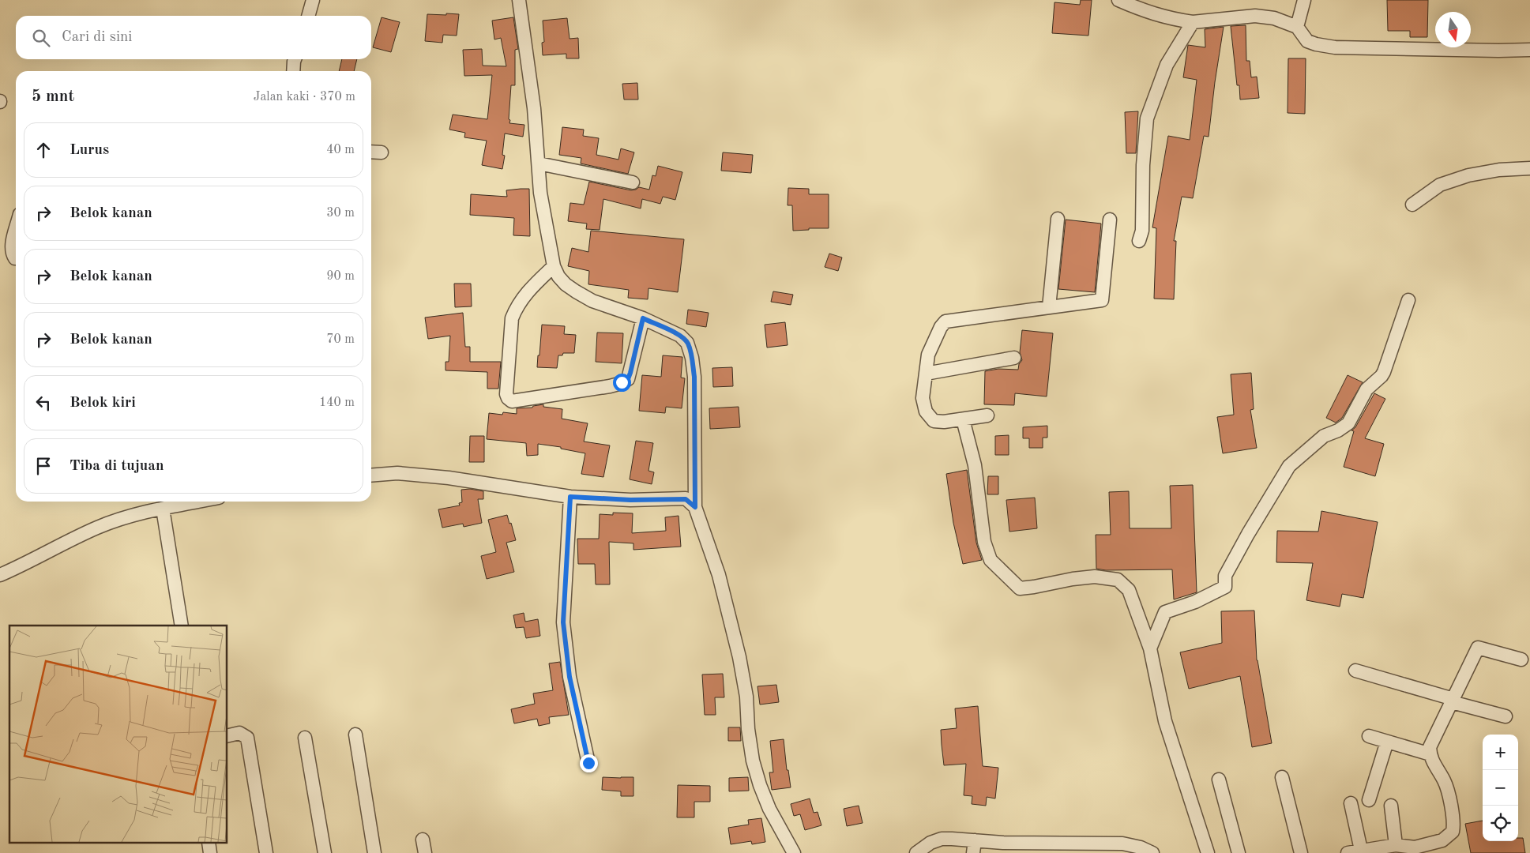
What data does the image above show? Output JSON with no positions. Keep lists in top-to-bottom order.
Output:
{
  "north": "bottom",
  "page": {
    "search": "Cari di sini",
    "heading": ["5 mnt", "Jalan kaki · 370 m"],
    "list": [
      ["Lurus", "40 m"],
      ["Belok kanan", "30 m"],
      ["Belok kanan", "90 m"],
      ["Belok kanan", "70 m"],
      ["Belok kiri", "140 m"],
      "Tiba di tujuan"
    ],
    "map_buttons": ["+", "−"]
  }
}
